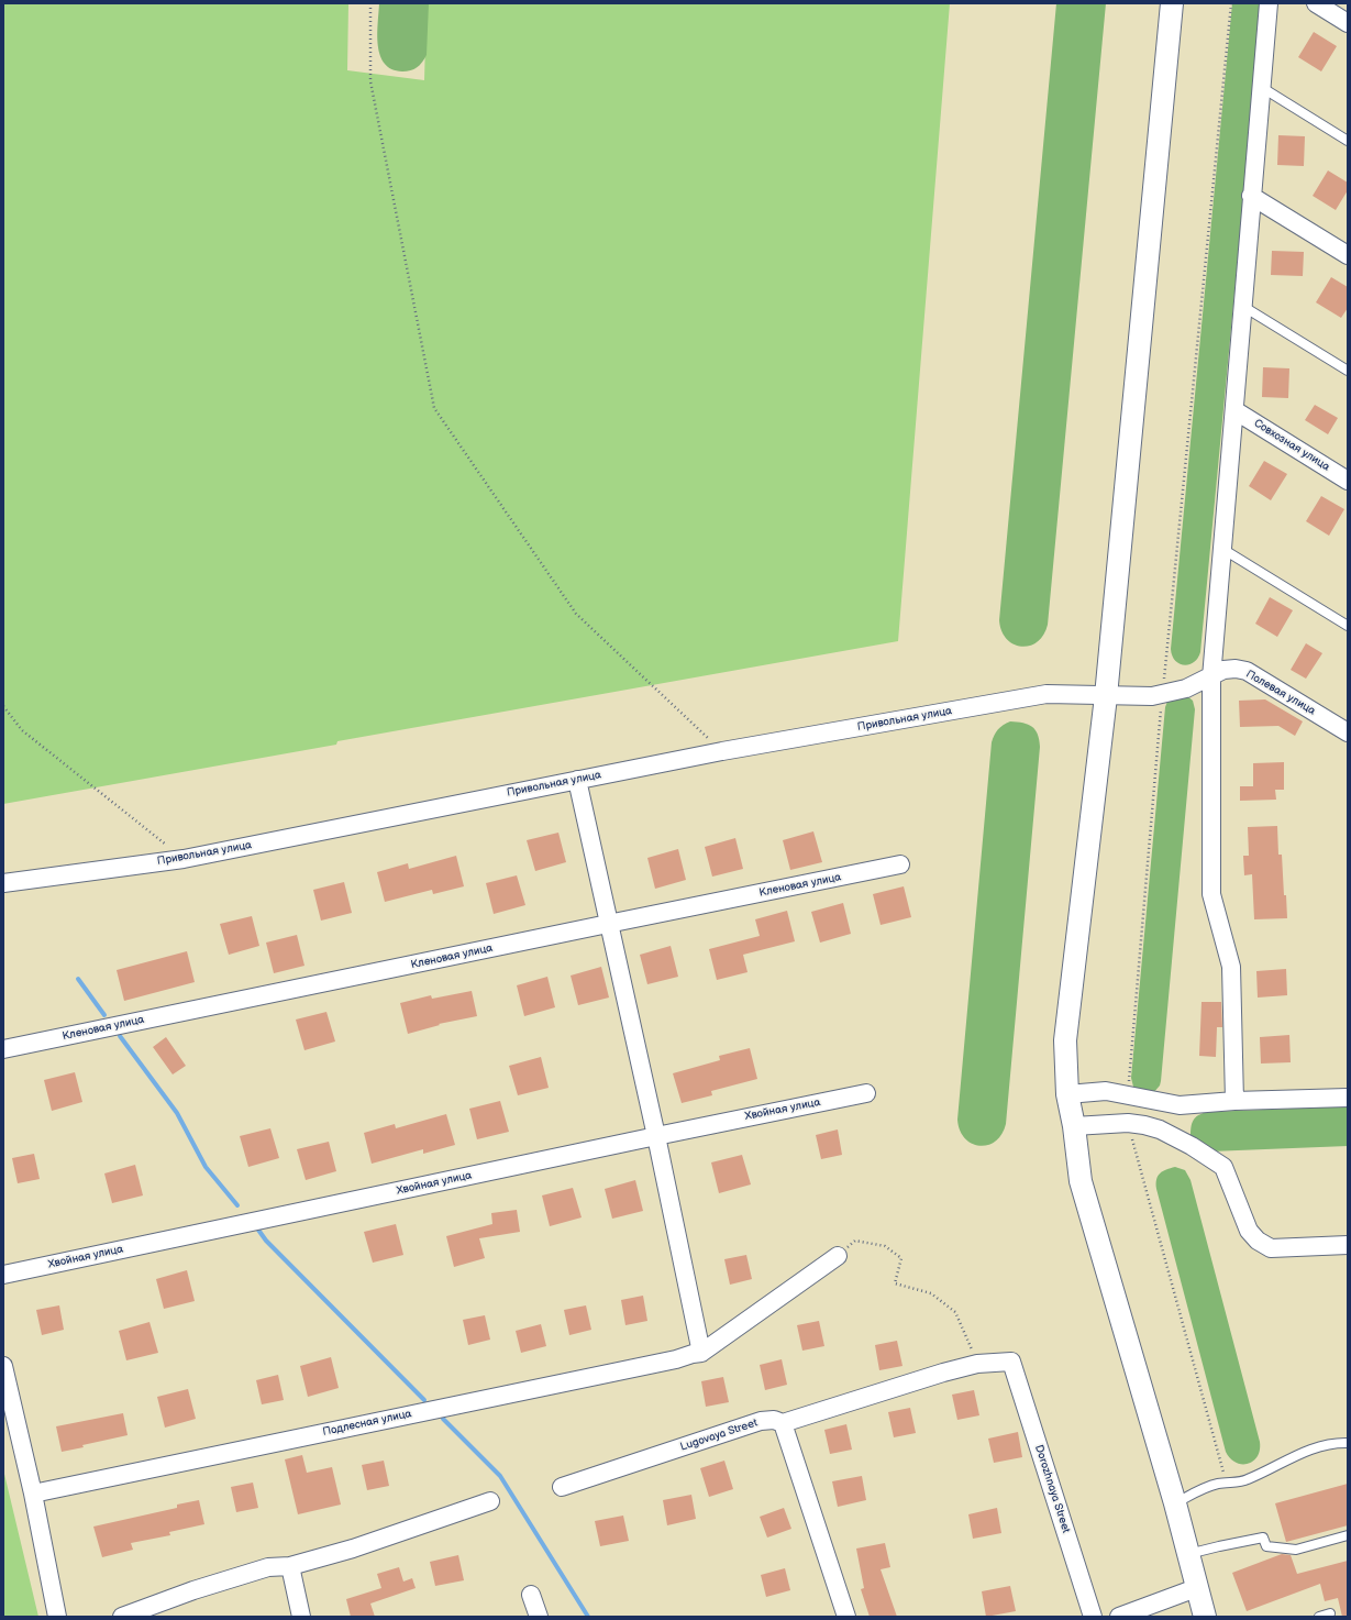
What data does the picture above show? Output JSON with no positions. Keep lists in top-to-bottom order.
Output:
{
  "streets": {
    "street": [
      "Совхозная улица",
      "Полевая улица",
      "Привольная улица",
      "Кленовая улица",
      "Хвойная улица",
      "Подлесная улица",
      "Lugovaya Street",
      "Dorozhnaya Street"
    ]
  },
  "crossings": [
    ["Полевая улица", "Привольная улица"]
  ]
}
